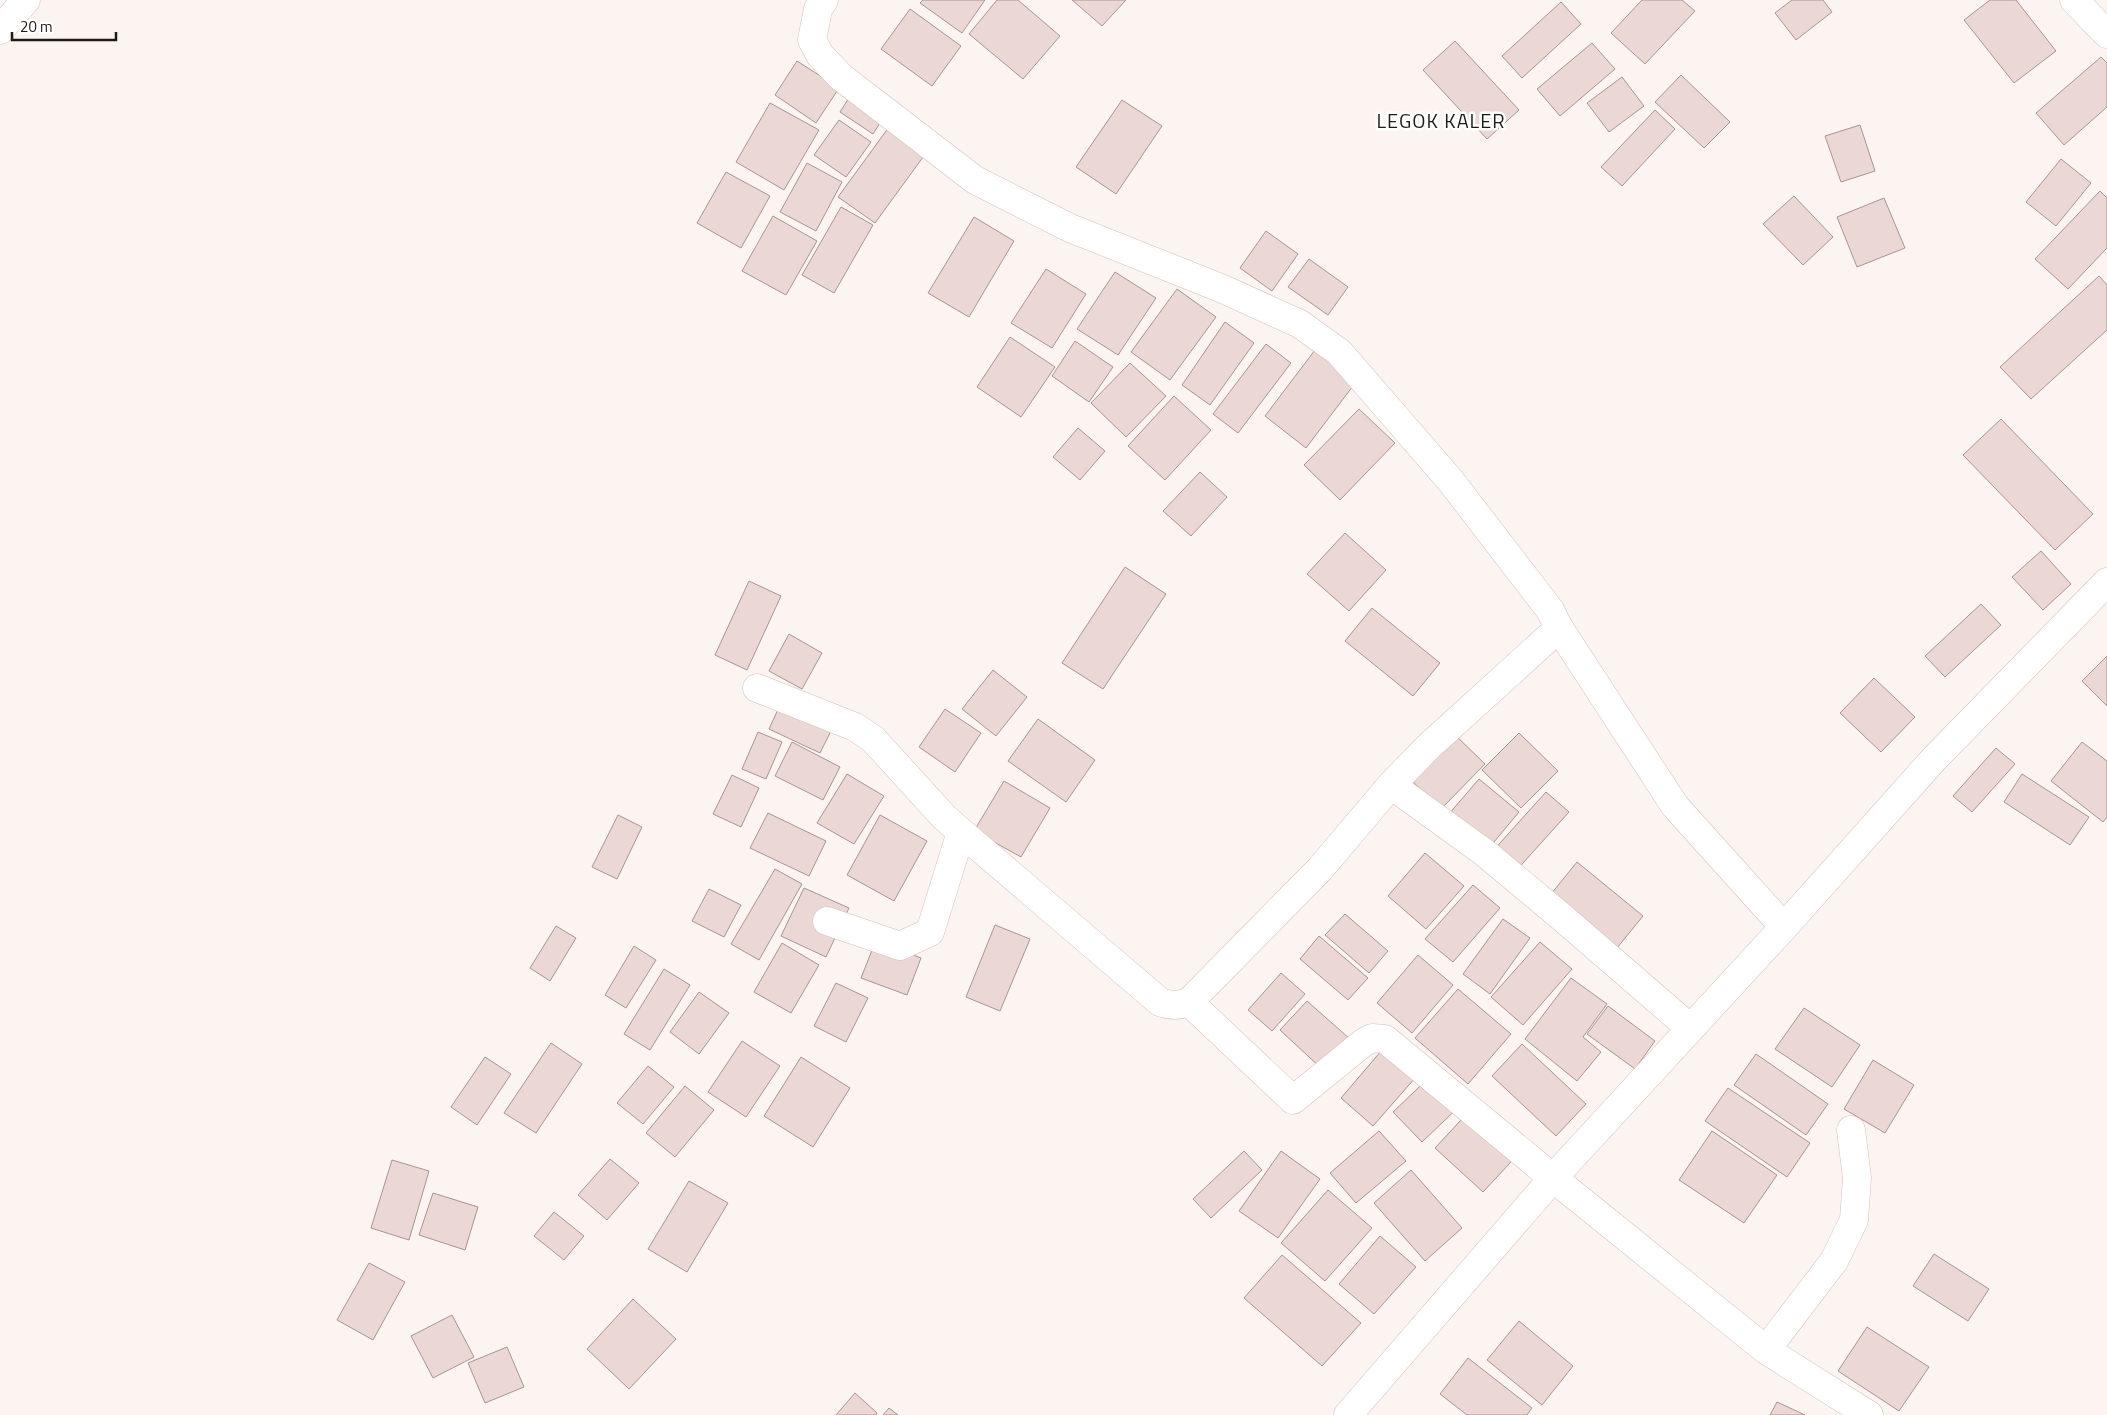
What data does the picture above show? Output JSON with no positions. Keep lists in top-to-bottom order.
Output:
{
  "districts": ["LEGOK KALER"],
  "scale_bar": "20 m"
}
